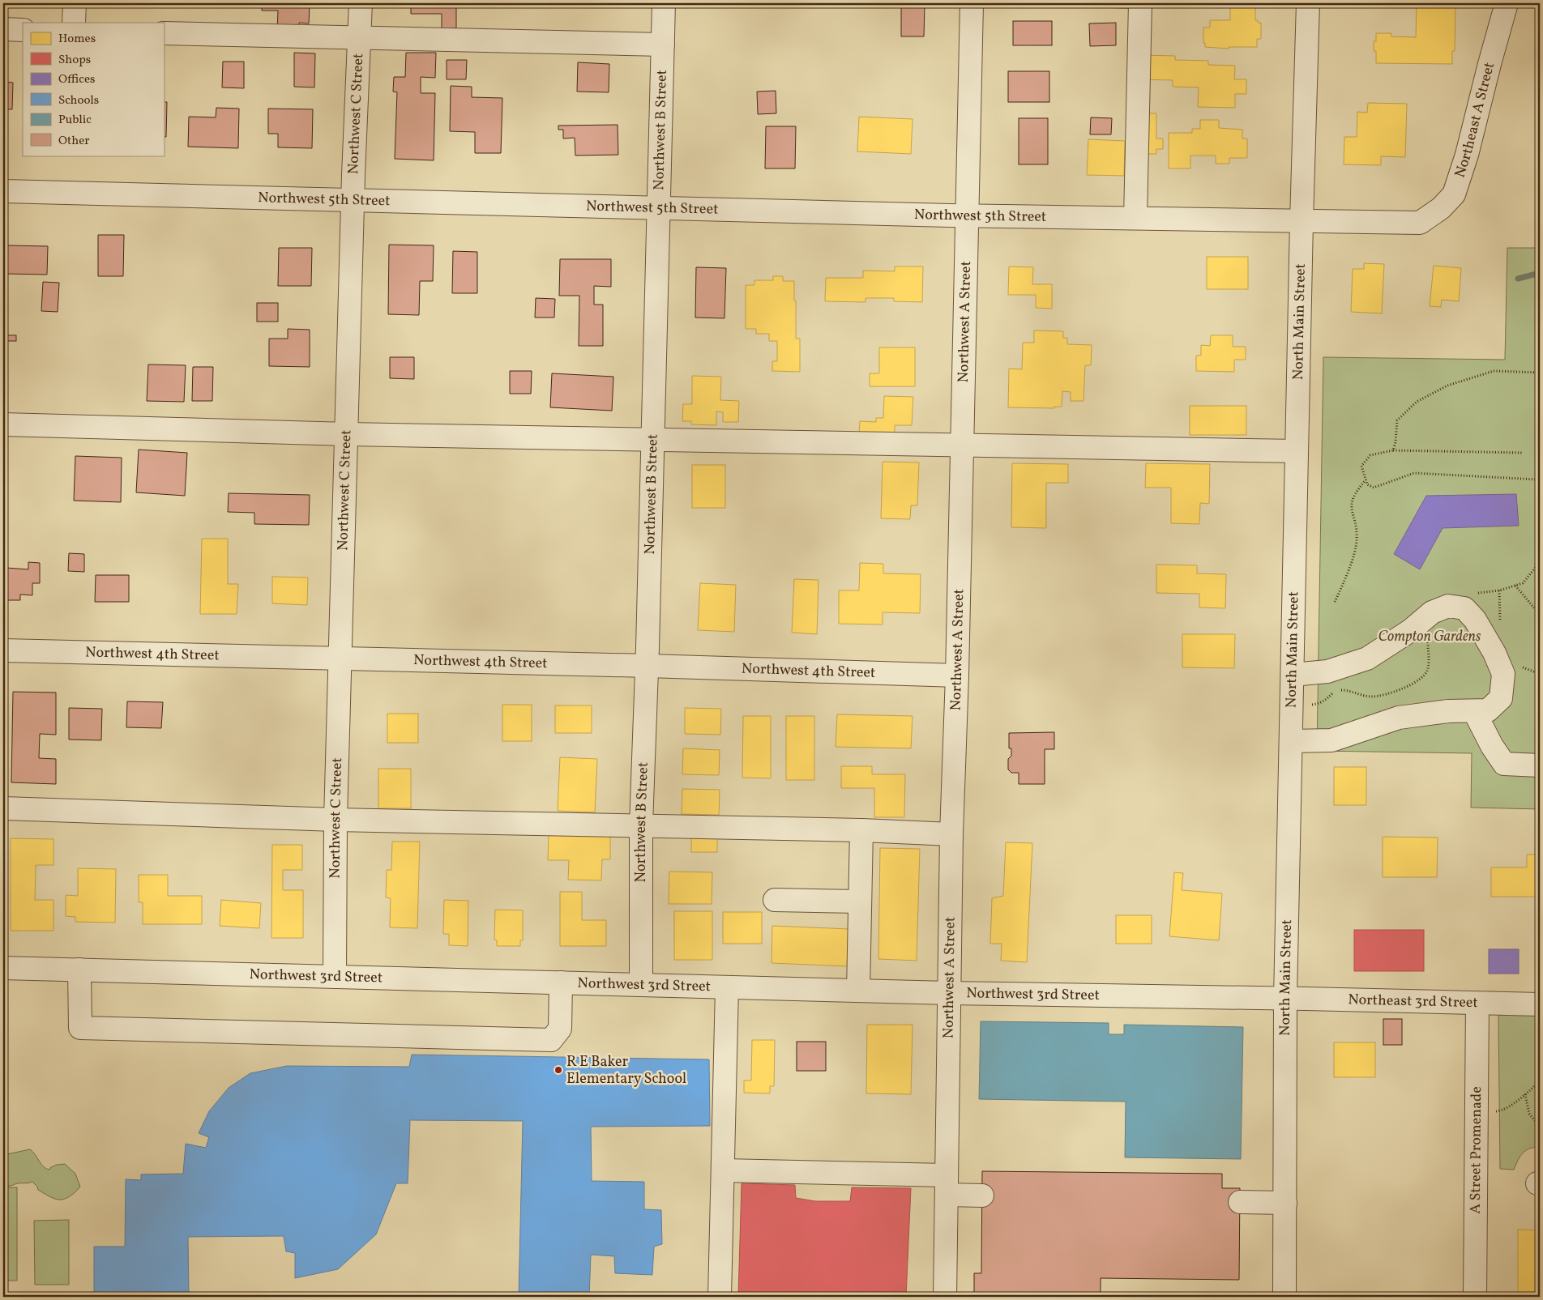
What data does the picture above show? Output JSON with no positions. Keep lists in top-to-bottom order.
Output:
{
  "streets": {
    "street": [
      "Northwest C Street",
      "Northeast A Street",
      "Northwest B Street",
      "Northwest 5th Street",
      "Northwest A Street",
      "North Main Street",
      "Northwest 4th Street",
      "Northwest 3rd Street",
      "Northeast 3rd Street",
      "A Street Promenade"
    ]
  },
  "crossings": [
    ["Northwest C Street", "Northwest 5th Street"],
    ["Northwest C Street", "Northwest 4th Street"],
    ["Northwest C Street", "Northwest 3rd Street"],
    ["Northeast A Street", "Northwest 5th Street"],
    ["Northwest B Street", "Northwest 5th Street"],
    ["Northwest B Street", "Northwest 4th Street"],
    ["Northwest B Street", "Northwest 3rd Street"],
    ["Northwest 5th Street", "Northwest A Street"],
    ["Northwest 5th Street", "North Main Street"],
    ["Northwest A Street", "Northwest 4th Street"],
    ["Northwest A Street", "Northwest 3rd Street"],
    ["North Main Street", "Northwest 3rd Street"],
    ["North Main Street", "Northeast 3rd Street"],
    ["Northwest 3rd Street", "Northeast 3rd Street"],
    ["Northeast 3rd Street", "A Street Promenade"]
  ],
  "parks": ["Compton Gardens"],
  "places": ["R E Baker Elementary School"],
  "legend": [
    "Homes",
    "Shops",
    "Offices",
    "Schools",
    "Public",
    "Other"
  ]
}
